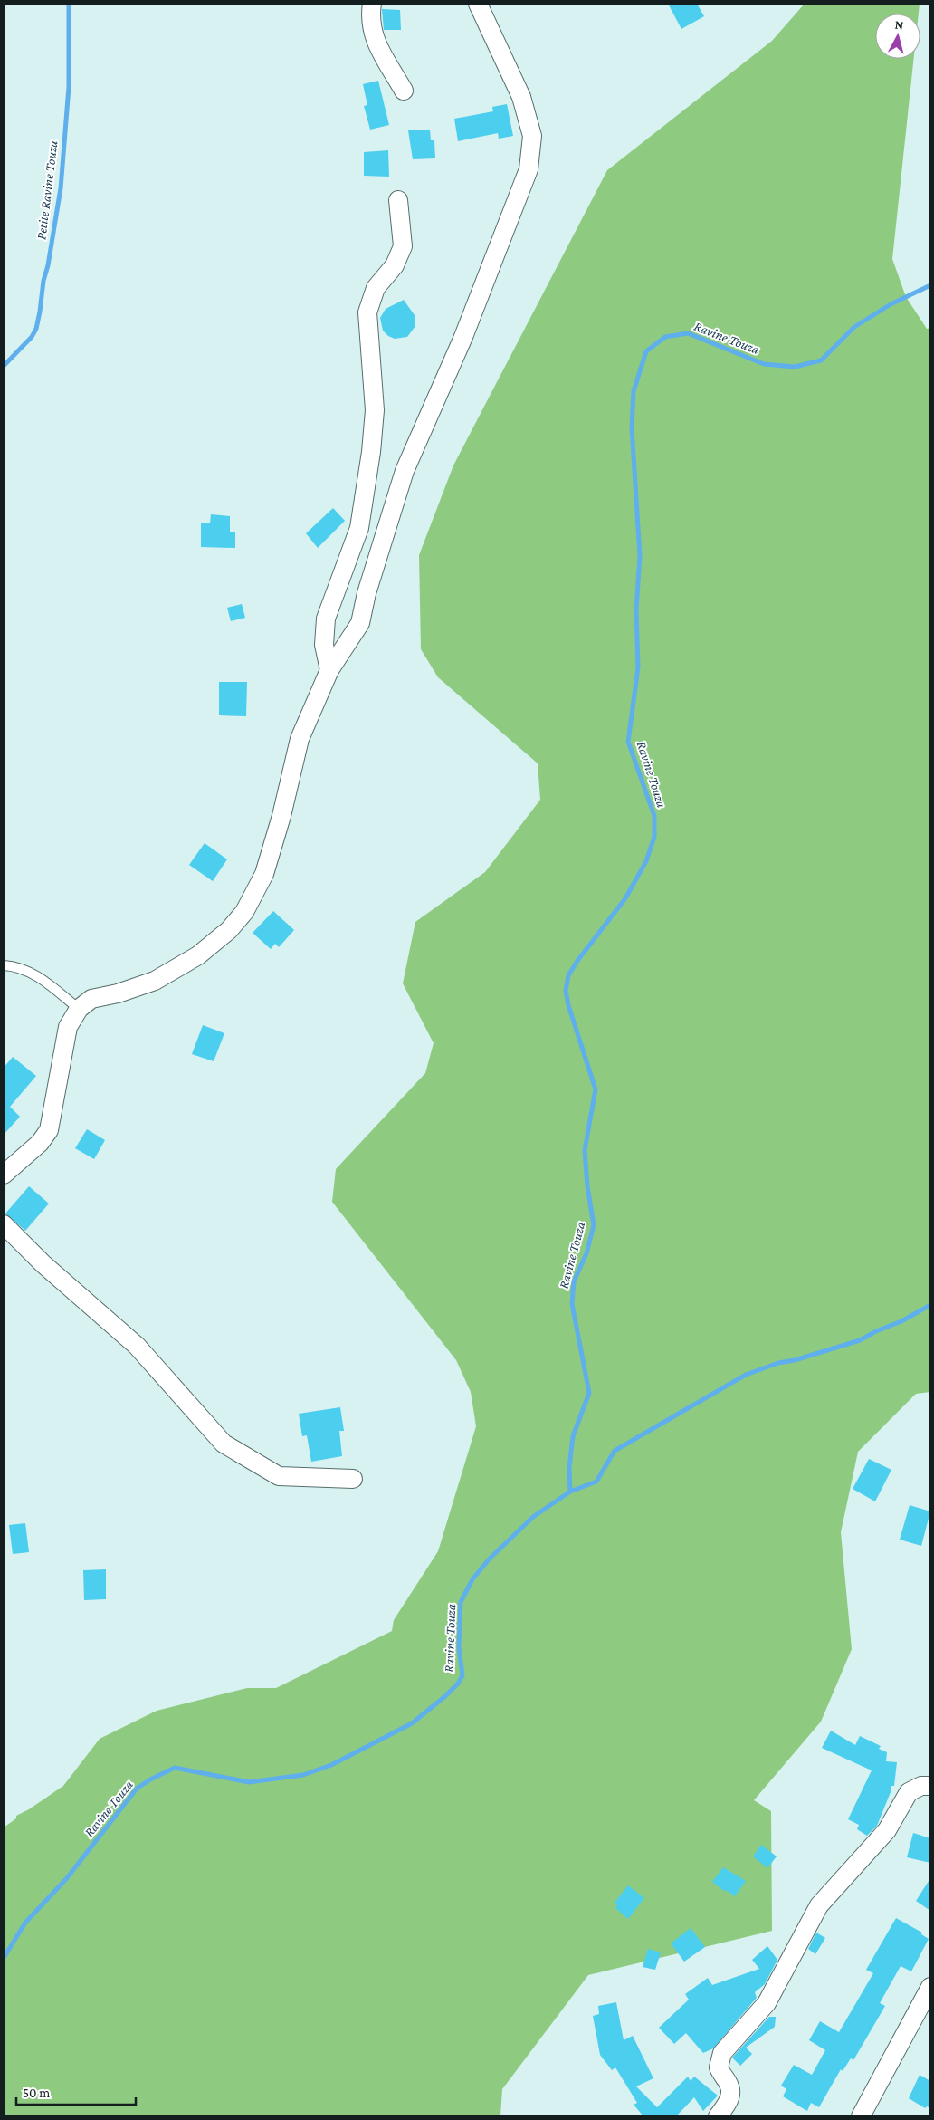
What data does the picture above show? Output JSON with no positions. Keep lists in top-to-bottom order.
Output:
{
  "water": ["Petite Ravine Touza", "Ravine Touza"],
  "scale_bar": "50 m",
  "north": "top"
}
